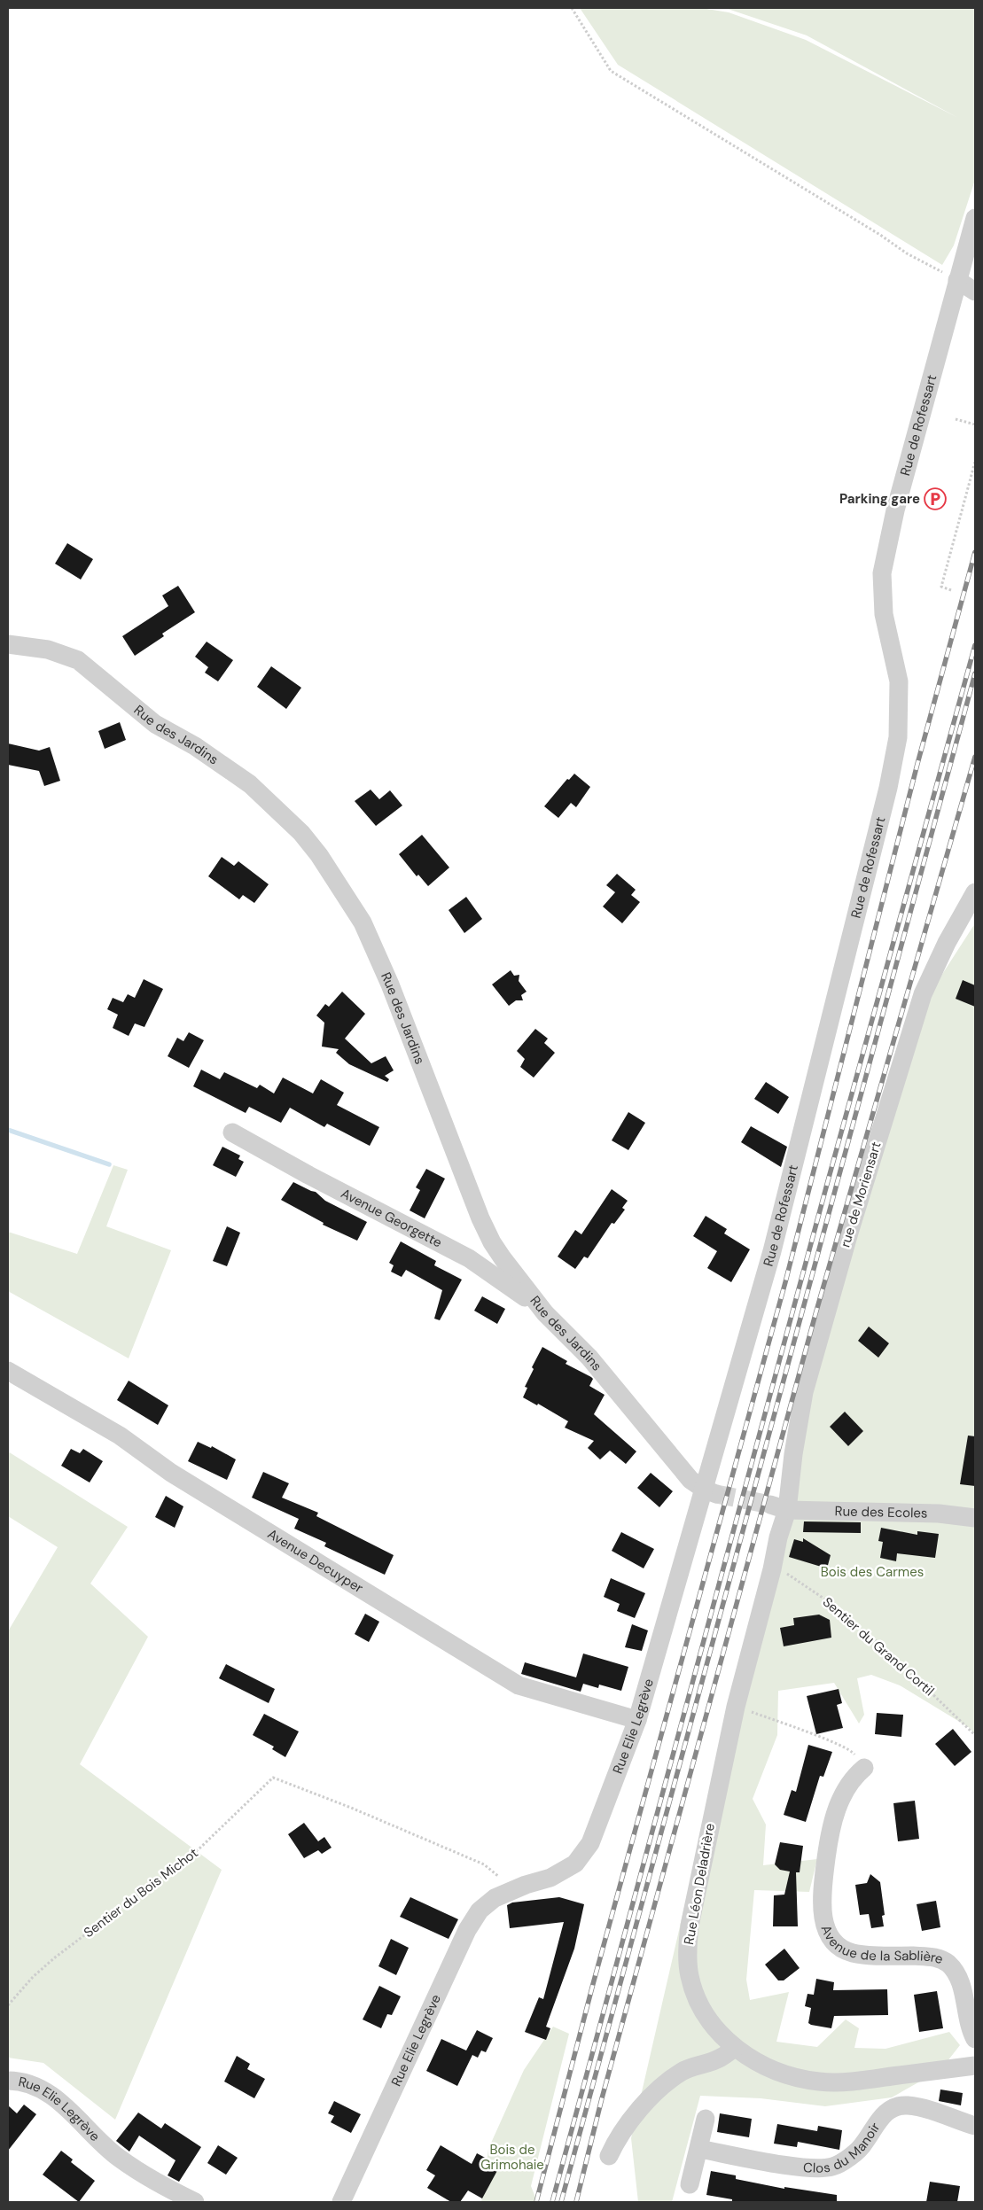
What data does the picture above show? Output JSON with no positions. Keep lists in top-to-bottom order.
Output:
{
  "streets": {
    "street": [
      "Rue de Rofessart",
      "Rue des Jardins",
      "rue de Moriensart",
      "Avenue Georgette",
      "Rue des Ecoles",
      "Avenue Decuyper",
      "Rue Elie Legrève",
      "Rue Léon Deladrière",
      "Avenue de la Sablière",
      "Clos du Manoir"
    ],
    "path": ["Sentier du Grand Cortil", "Sentier du Bois Michot"]
  },
  "crossings": [
    ["Rue de Rofessart", "Rue des Jardins"],
    ["Rue de Rofessart", "Rue Elie Legrève"],
    ["Rue des Jardins", "Avenue Georgette"],
    ["rue de Moriensart", "Rue des Ecoles"],
    ["rue de Moriensart", "Rue Léon Deladrière"],
    ["Rue des Ecoles", "Rue Léon Deladrière"],
    ["Avenue Decuyper", "Rue Elie Legrève"],
    ["Sentier du Grand Cortil", "Rue Léon Deladrière"],
    ["Rue Elie Legrève", "Sentier du Bois Michot"]
  ],
  "parks": ["Bois des Carmes", "Bois de Grimohaie"],
  "places": {
    "parking": ["Parking gare"]
  }
}
